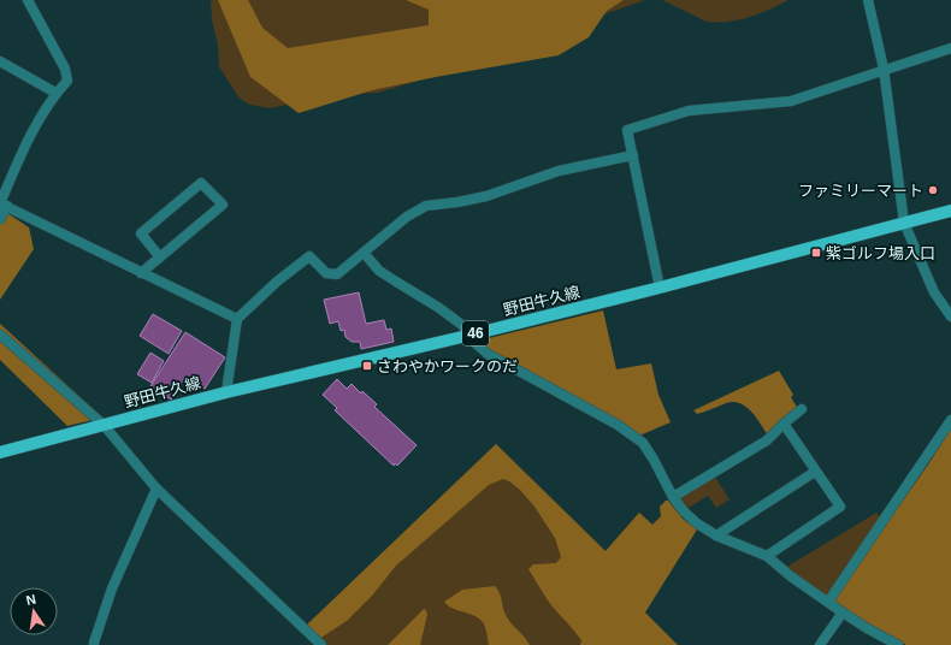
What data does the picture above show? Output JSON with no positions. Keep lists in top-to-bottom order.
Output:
{
  "streets": {
    "main road": ["野田牛久線", "46"]
  },
  "places": {
    "other": ["ファミリーマート"],
    "transit": ["紫ゴルフ場入口", "さわやかワークのだ"]
  },
  "north": "top"
}
